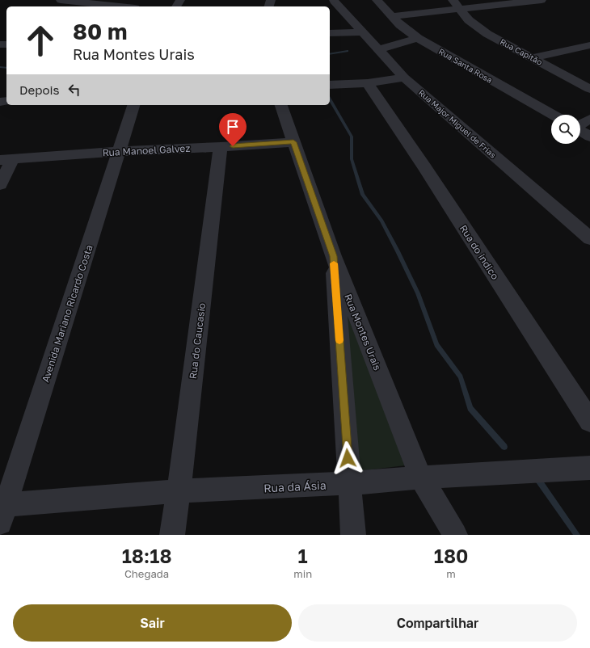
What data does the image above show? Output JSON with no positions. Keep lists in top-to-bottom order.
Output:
{
  "streets": {
    "street": [
      "Rua Capitão",
      "Rua Santa Rosa",
      "Rua Major Miguel de Frias",
      "Rua Manoel Galvez",
      "Rua do indico",
      "Avenida Mariano Ricardo Costa",
      "Rua Montes Urais",
      "Rua do Caucasio",
      "Rua da Ásia"
    ]
  },
  "crossings": [
    ["Rua Manoel Galvez", "Avenida Mariano Ricardo Costa"],
    ["Rua Manoel Galvez", "Rua Montes Urais"],
    ["Rua Manoel Galvez", "Rua do Caucasio"],
    ["Avenida Mariano Ricardo Costa", "Rua da Ásia"],
    ["Rua Montes Urais", "Rua da Ásia"],
    ["Rua do Caucasio", "Rua da Ásia"]
  ],
  "page": {
    "turn": ["80 m", "Rua Montes Urais"],
    "then": "Depois",
    "eta": [
      "18:18",
      "Chegada",
      "1",
      "min",
      "180",
      "m"
    ],
    "buttons": ["Sair", "Compartilhar"]
  }
}
